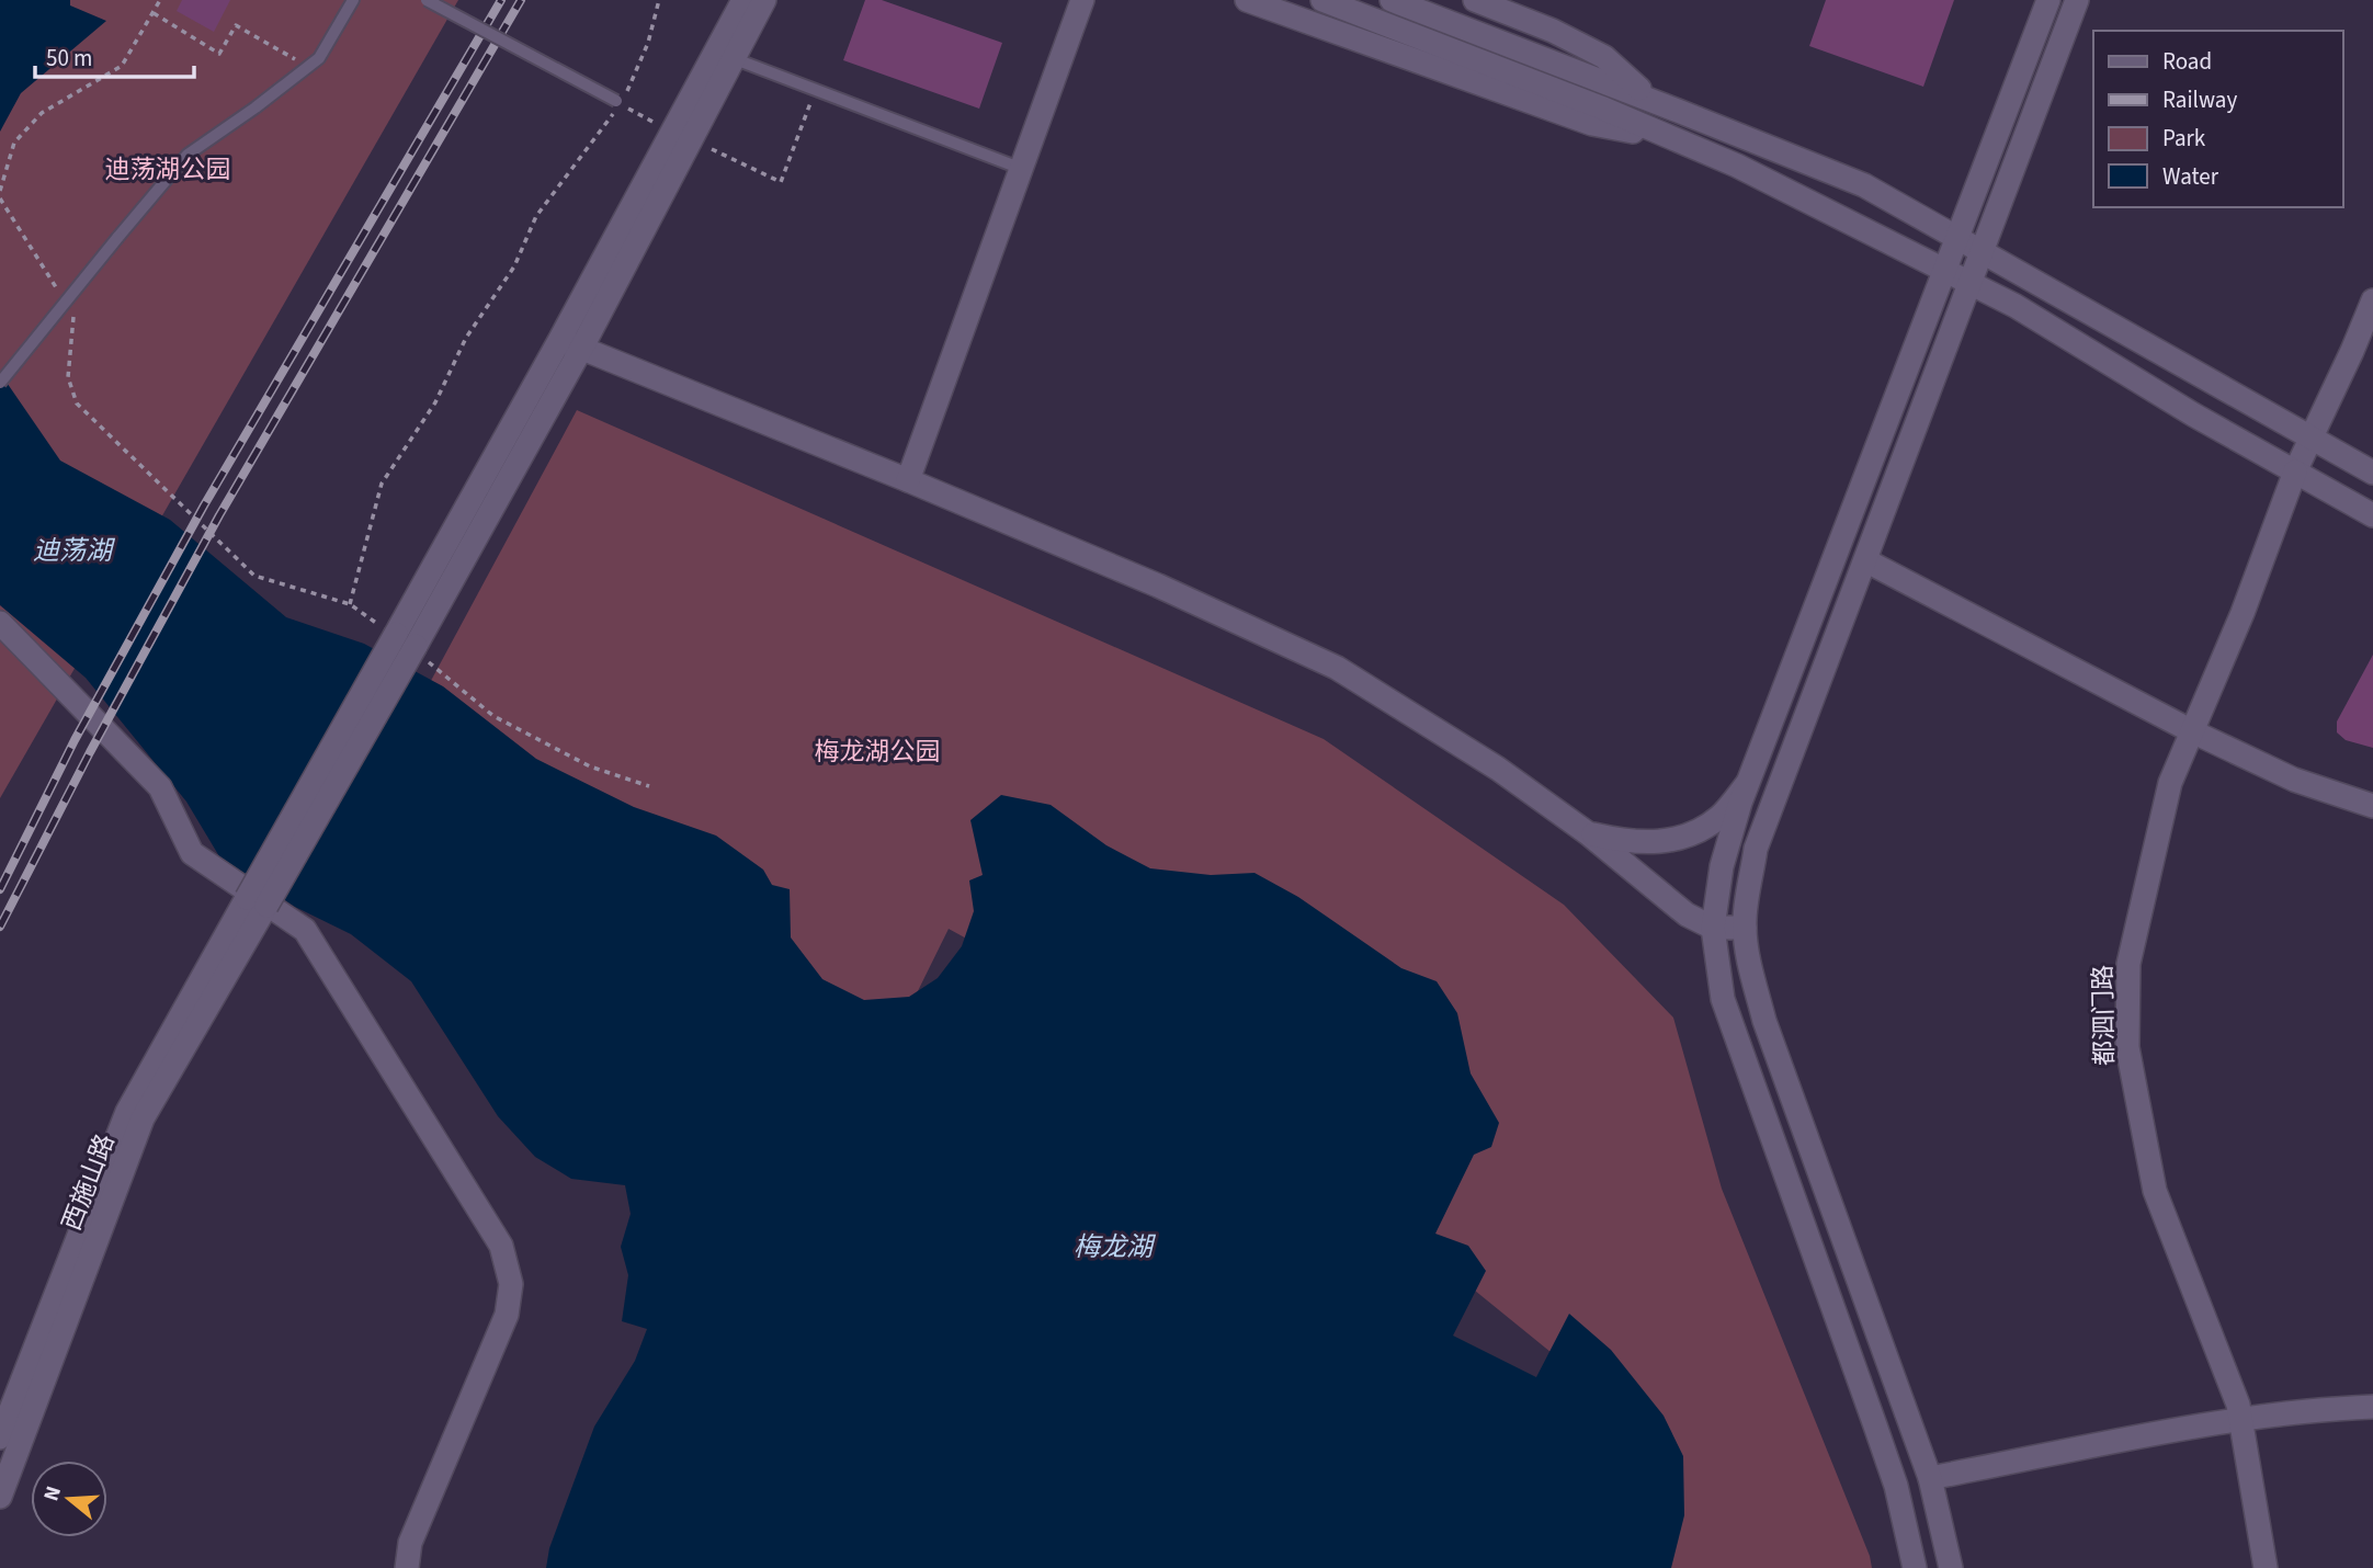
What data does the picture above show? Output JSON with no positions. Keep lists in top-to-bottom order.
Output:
{
  "streets": {
    "street": ["都泗门路", "西施山路"]
  },
  "water": ["迪荡湖", "梅龙湖"],
  "parks": ["迪荡湖公园", "梅龙湖公园"],
  "legend": [
    "Road",
    "Railway",
    "Park",
    "Water"
  ],
  "scale_bar": "50 m",
  "north": "left"
}
